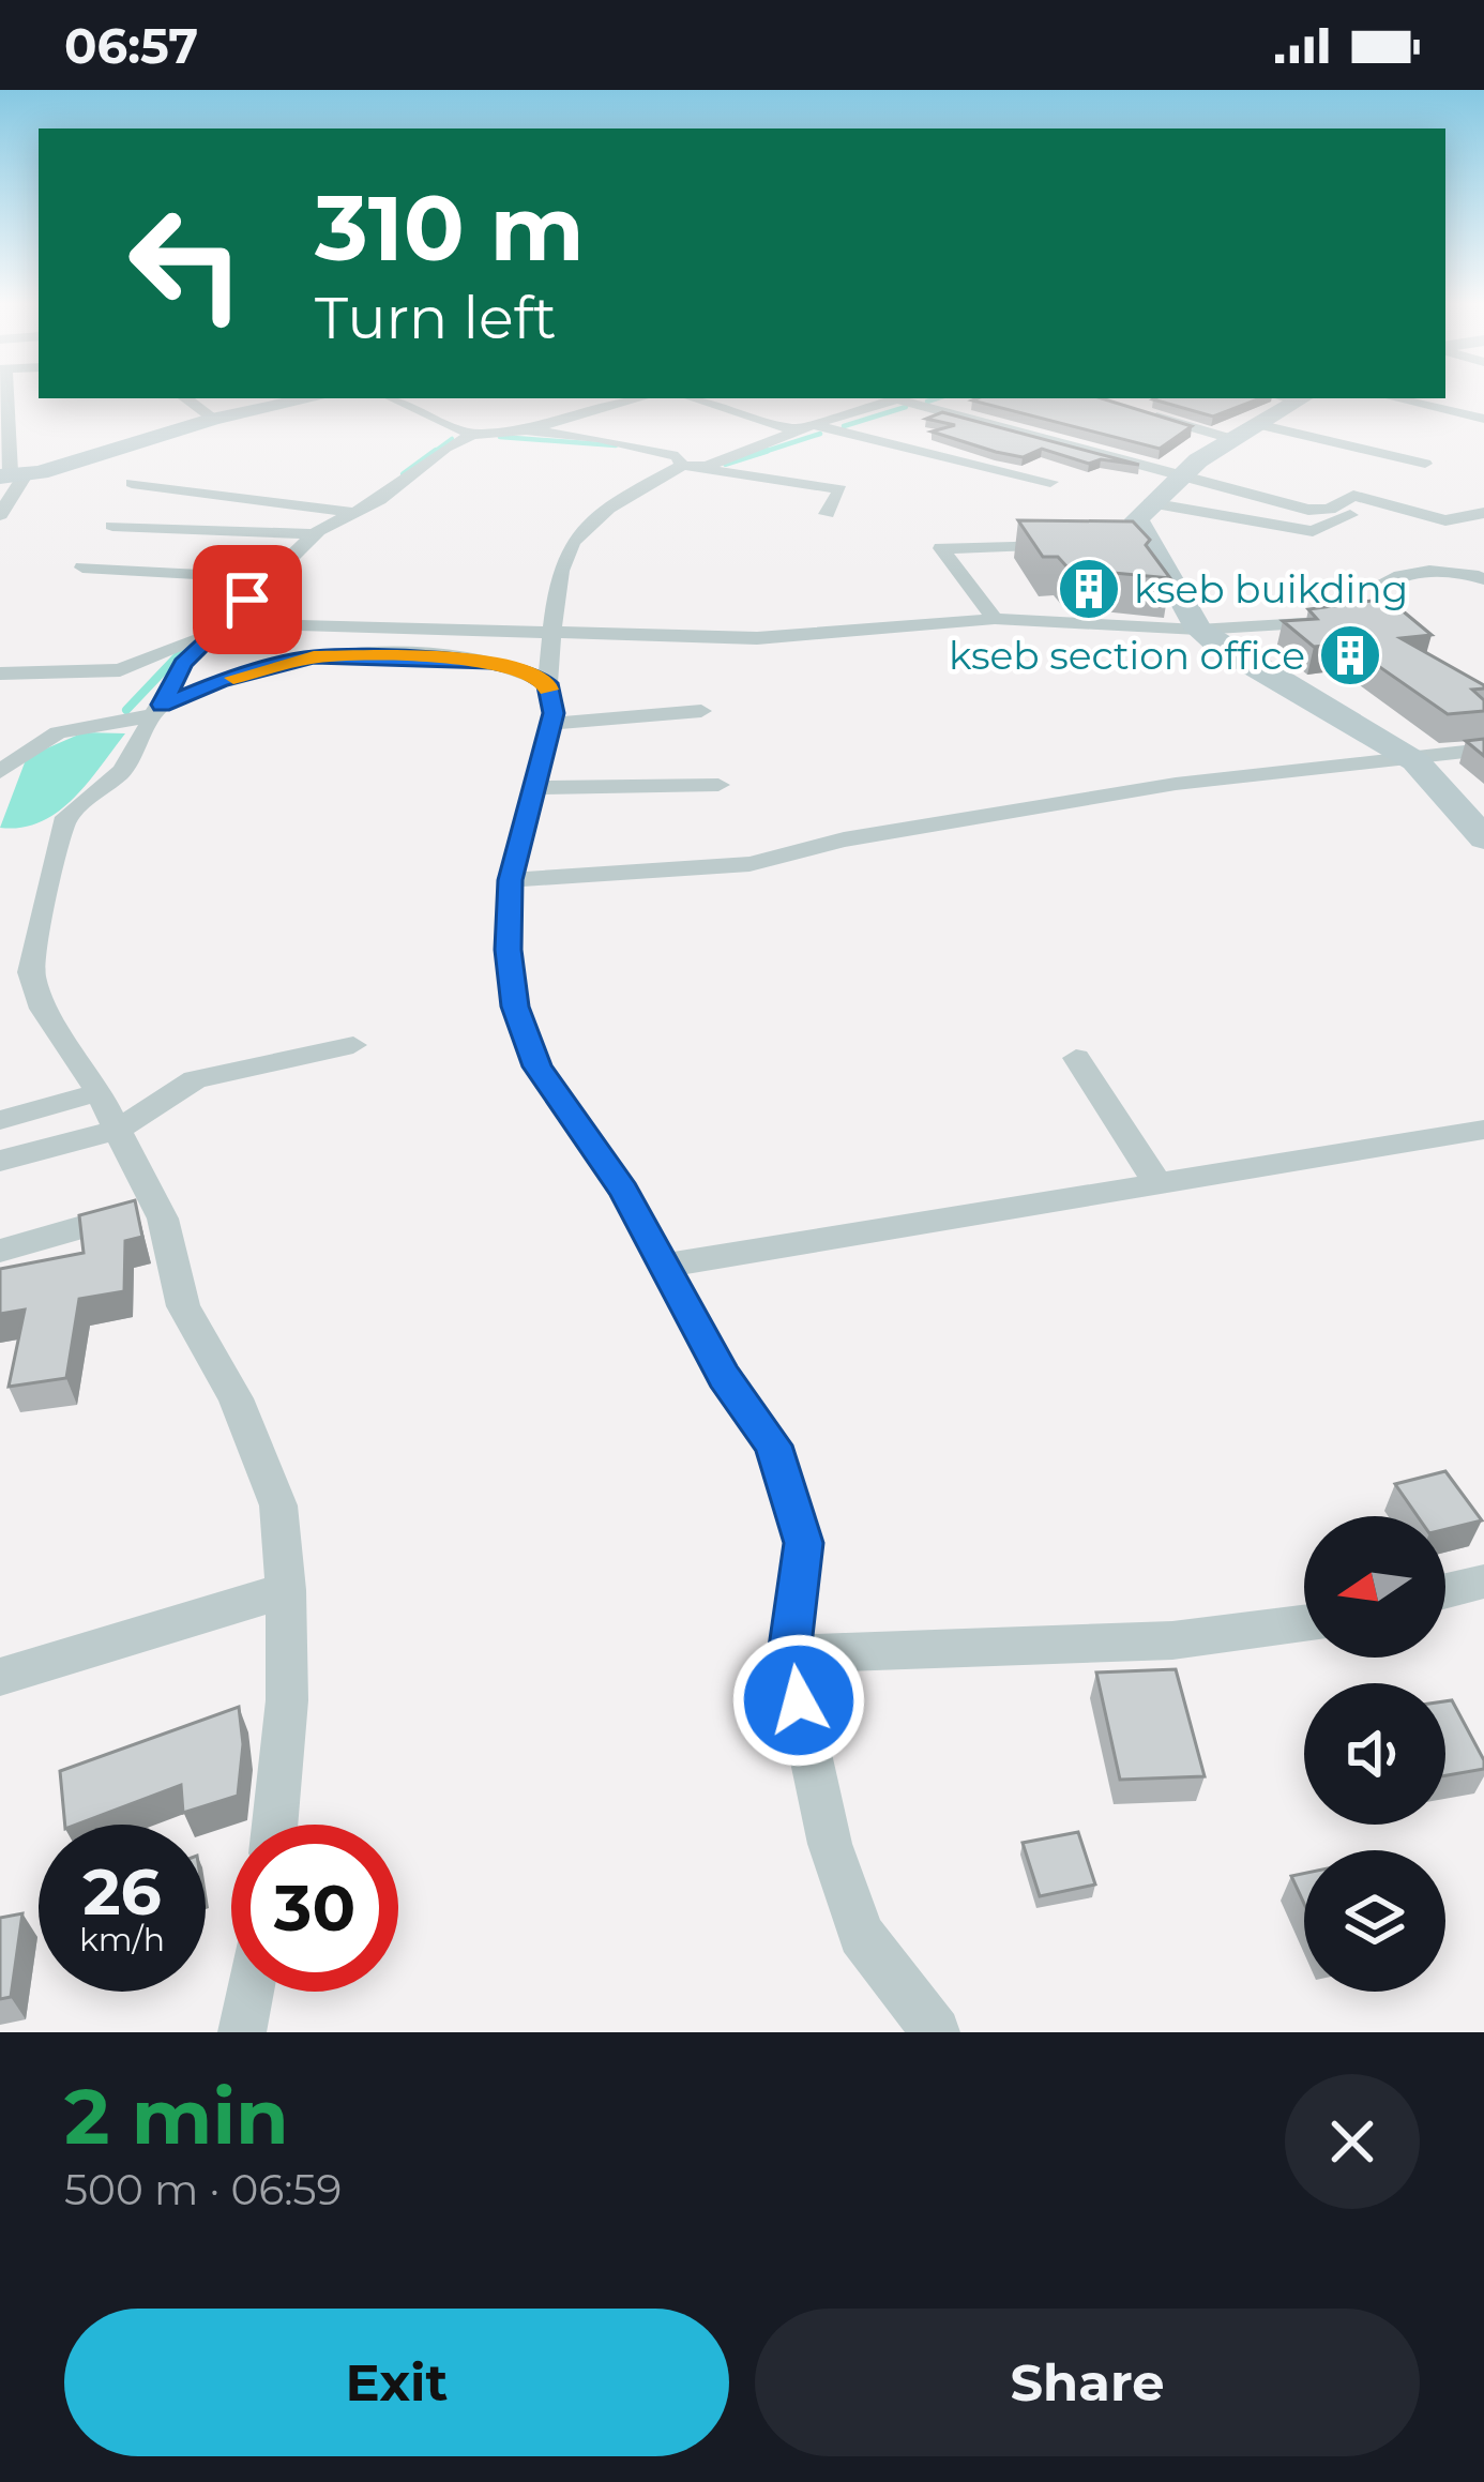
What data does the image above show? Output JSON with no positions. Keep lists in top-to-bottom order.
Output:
{
  "places": {
    "building": ["kseb buikding", "kseb section office"]
  },
  "north": "left",
  "page": {
    "status": "06:57",
    "turn": ["310 m", "Turn left"],
    "speed": "26 km/h",
    "limit": "30",
    "heading": ["2 min", "500 m · 06:59"],
    "buttons": ["Exit", "Share"]
  }
}
